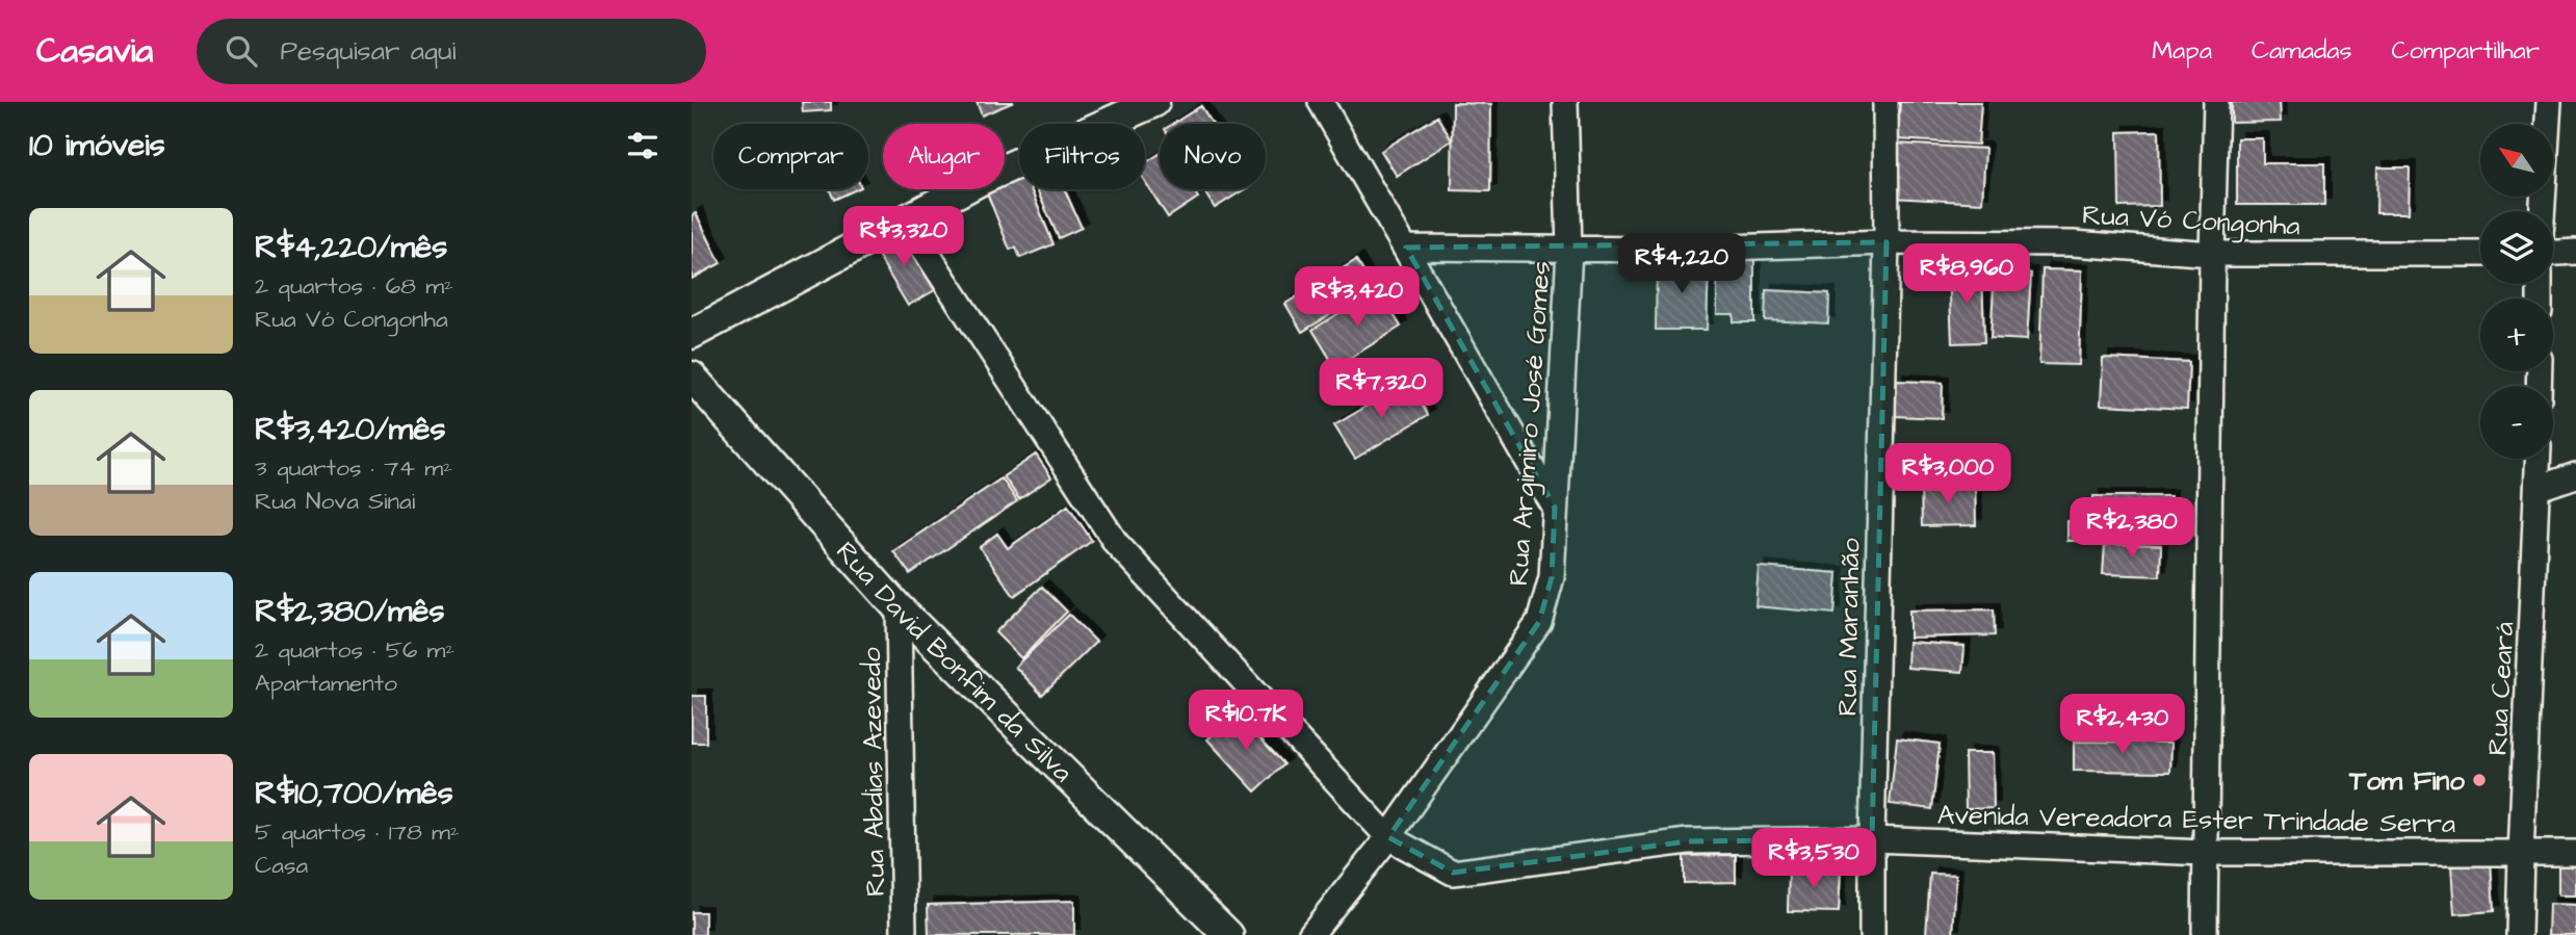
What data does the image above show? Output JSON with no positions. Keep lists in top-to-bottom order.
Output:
{
  "streets": {
    "street": [
      "Rua Vó Congonha",
      "Rua Argimiro José Gomes",
      "Rua Maranhão",
      "Rua David Bonfim da Silva",
      "Rua Ceará",
      "Rua Abdias Azevedo",
      "Avenida Vereadora Ester Trindade Serra"
    ]
  },
  "crossings": [
    ["Rua Vó Congonha", "Rua Argimiro José Gomes"],
    ["Rua Vó Congonha", "Rua Maranhão"],
    ["Rua Argimiro José Gomes", "Avenida Vereadora Ester Trindade Serra"],
    ["Rua Maranhão", "Avenida Vereadora Ester Trindade Serra"],
    ["Rua David Bonfim da Silva", "Rua Abdias Azevedo"],
    ["Rua Ceará", "Avenida Vereadora Ester Trindade Serra"]
  ],
  "places": ["Tom Fino"],
  "north": "top left",
  "page": {
    "header": "Casavia",
    "search": "Pesquisar aqui",
    "nav": ["Mapa", "Camadas", "Compartilhar"],
    "heading": "10 imóveis",
    "map_buttons": ["+", "−"],
    "chip": [
      "Comprar",
      "Alugar",
      "Filtros",
      "Novo"
    ],
    "list": [
      {
        "name": "R$4,220/mês",
        "note": "2 quartos · 68 m² · Rua Vó Congonha"
      },
      {
        "name": "R$3,420/mês",
        "note": "3 quartos · 74 m² · Rua Nova Sinai"
      },
      {
        "name": "R$2,380/mês",
        "note": "2 quartos · 56 m² · Apartamento"
      },
      {
        "name": "R$10,700/mês",
        "note": "5 quartos · 178 m² · Casa"
      }
    ],
    "price": [
      "R$3,320",
      "R$4,220",
      "R$8,960",
      "R$3,420",
      "R$7,320",
      "R$3,000",
      "R$2,380",
      "R$10.7K",
      "R$2,430",
      "R$3,530"
    ]
  }
}
